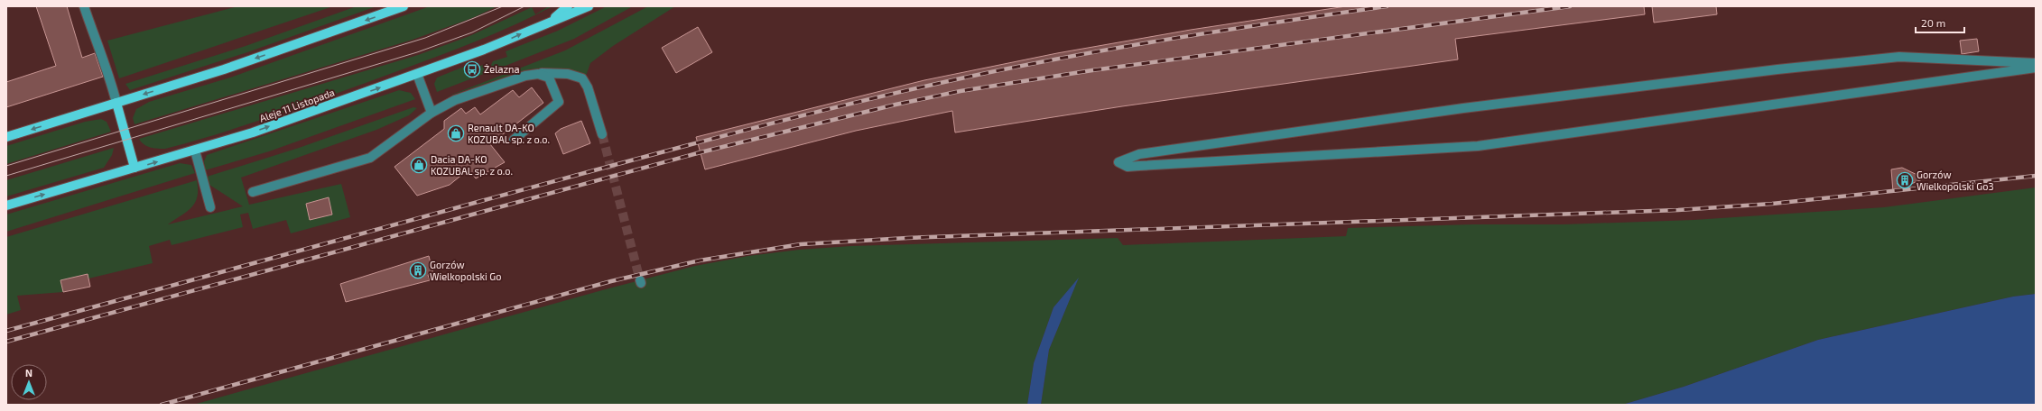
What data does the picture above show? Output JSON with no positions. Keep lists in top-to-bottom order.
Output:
{
  "streets": {
    "main road": ["Aleje 11 Listopada"]
  },
  "places": {
    "bus stop": ["Żelazna"],
    "shop": ["Renault DA-KO KOZUBAL sp. z o.o.", "Dacia DA-KO KOZUBAL sp. z o.o."],
    "building": ["Gorzów Wielkopolski Go3", "Gorzów Wielkopolski Go"]
  },
  "scale_bar": "20 m",
  "north": "top"
}
